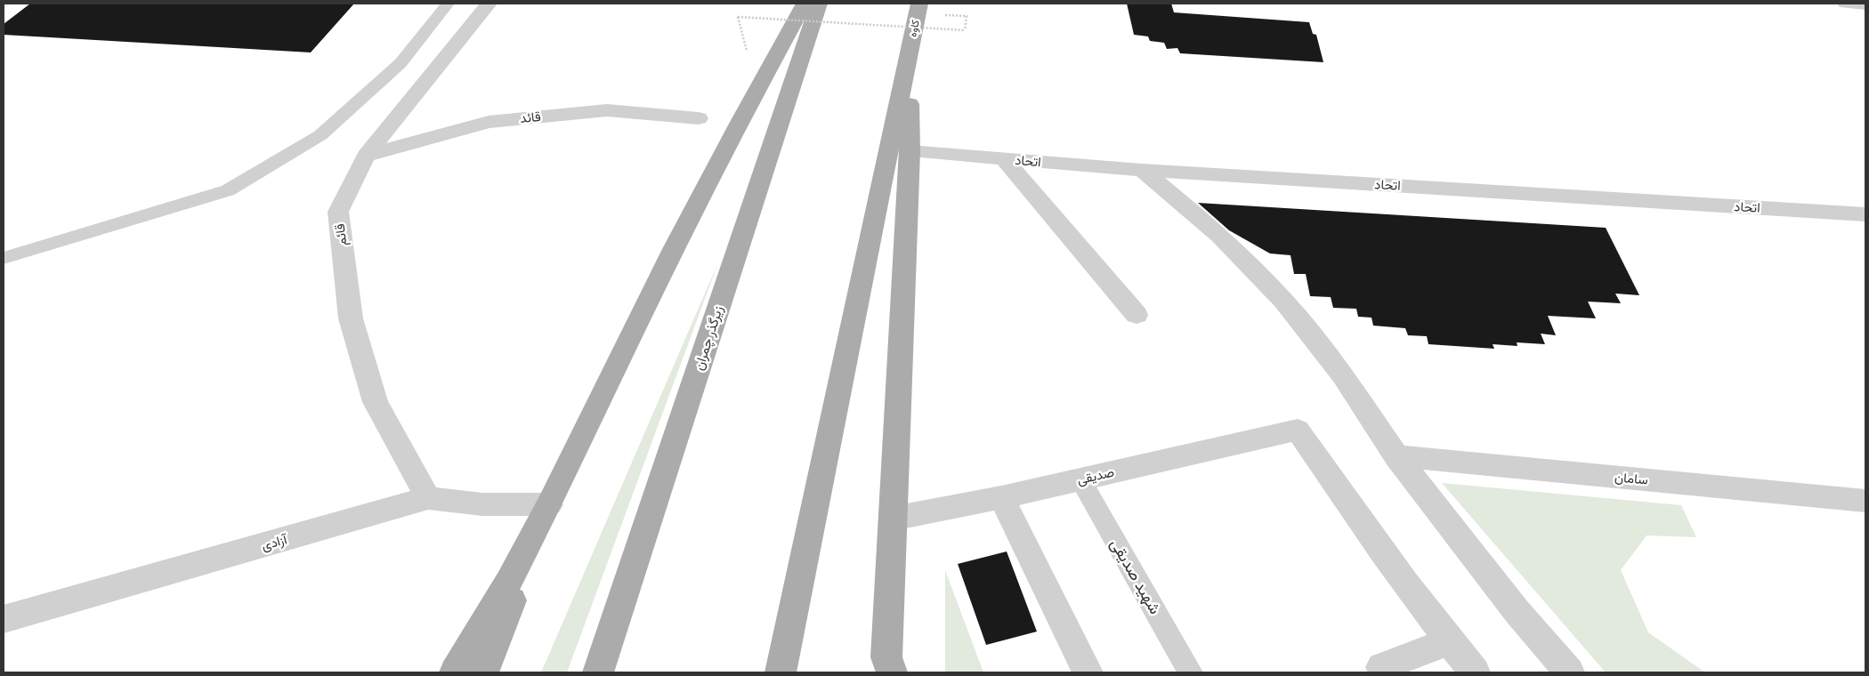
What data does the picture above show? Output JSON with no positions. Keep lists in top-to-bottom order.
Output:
{
  "streets": {
    "main road": ["کاوه", "زیرگذر چمران"],
    "street": [
      "قائد",
      "اتحاد",
      "قائم",
      "صدیقی",
      "سامان",
      "آزادی"
    ],
    "lane": ["شهید صدیقی"]
  },
  "crossings": [
    ["قائد", "قائم"],
    ["قائم", "آزادی"],
    ["صدیقی", "شهید صدیقی"]
  ]
}
